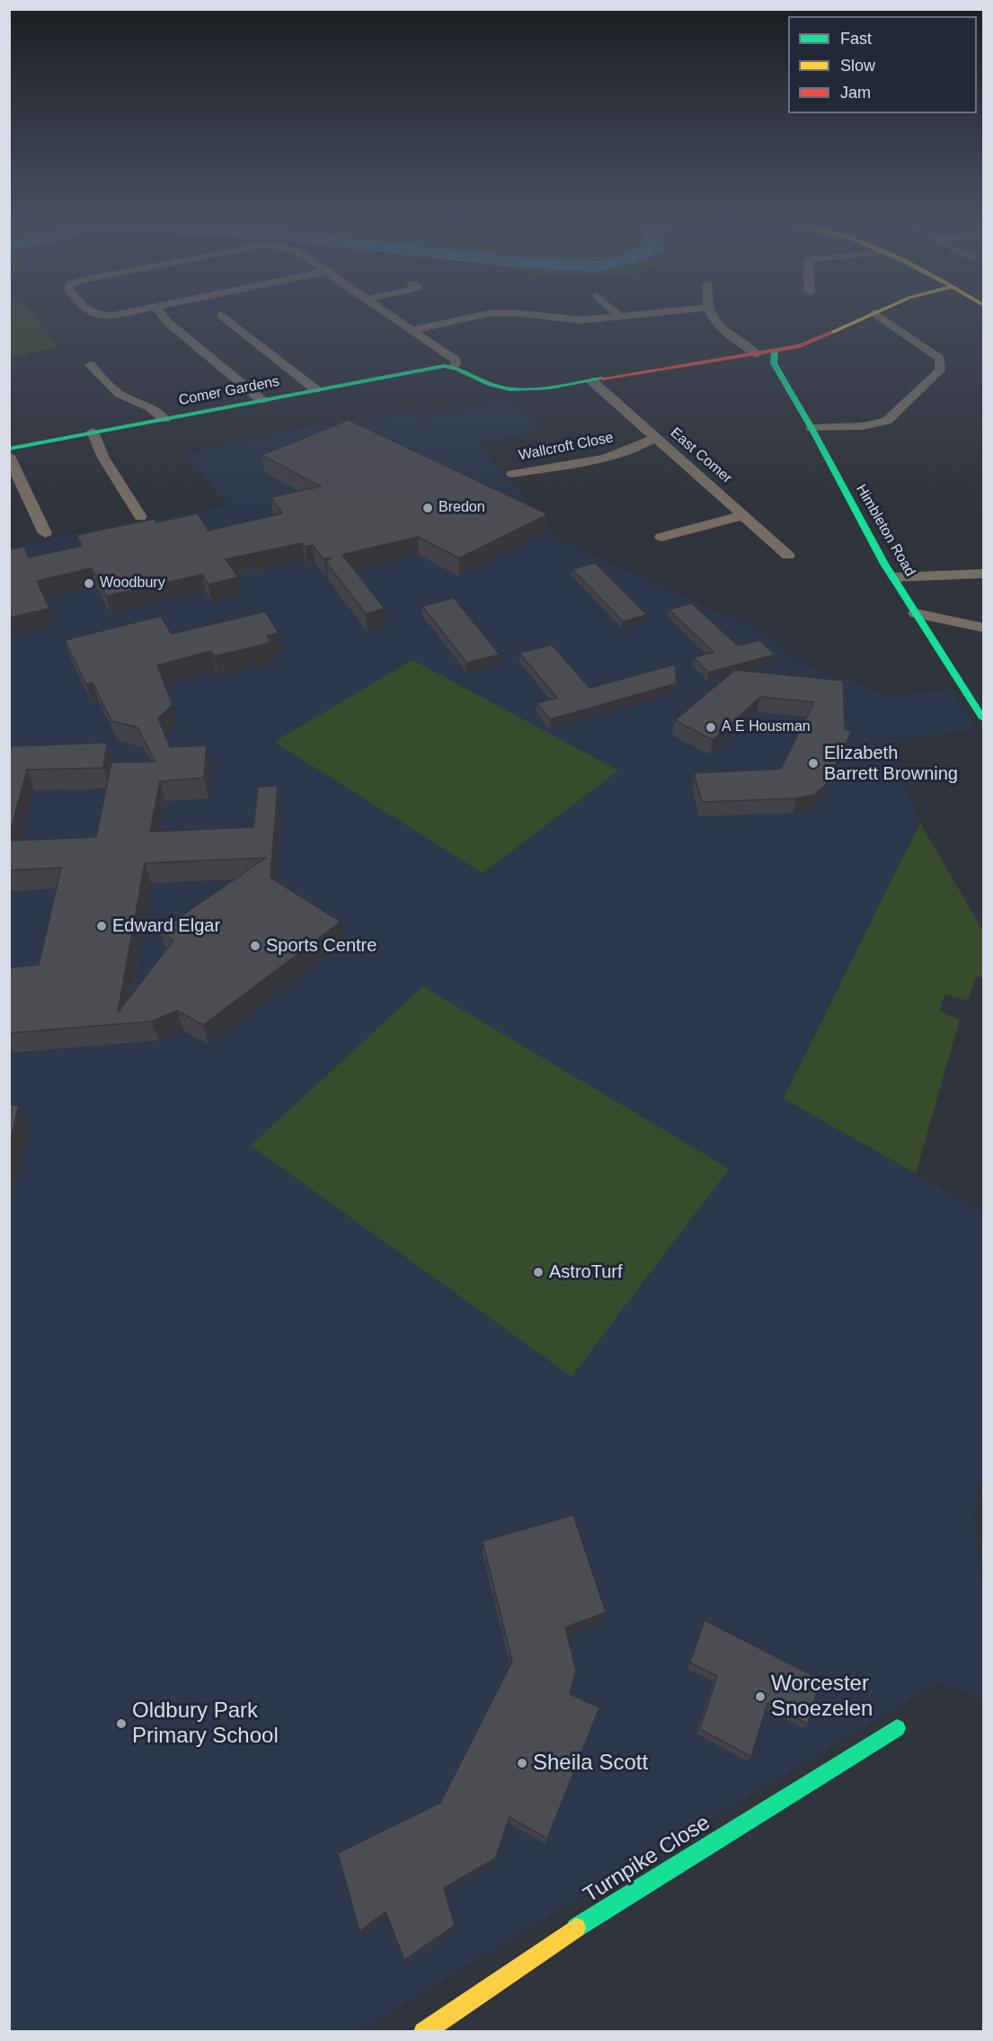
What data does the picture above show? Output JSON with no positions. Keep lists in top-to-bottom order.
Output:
{
  "streets": {
    "street": [
      "Comer Gardens",
      "Wallcroft Close",
      "East Comer",
      "Himbleton Road",
      "Turnpike Close"
    ]
  },
  "crossings": [
    ["Wallcroft Close", "East Comer"]
  ],
  "places": [
    "Bredon",
    "Woodbury",
    "A E Housman",
    "Elizabeth Barrett Browning",
    "Edward Elgar",
    "Sports Centre",
    "AstroTurf",
    "Worcester Snoezelen",
    "Oldbury Park Primary School",
    "Sheila Scott"
  ],
  "legend": ["Fast", "Slow", "Jam"]
}
